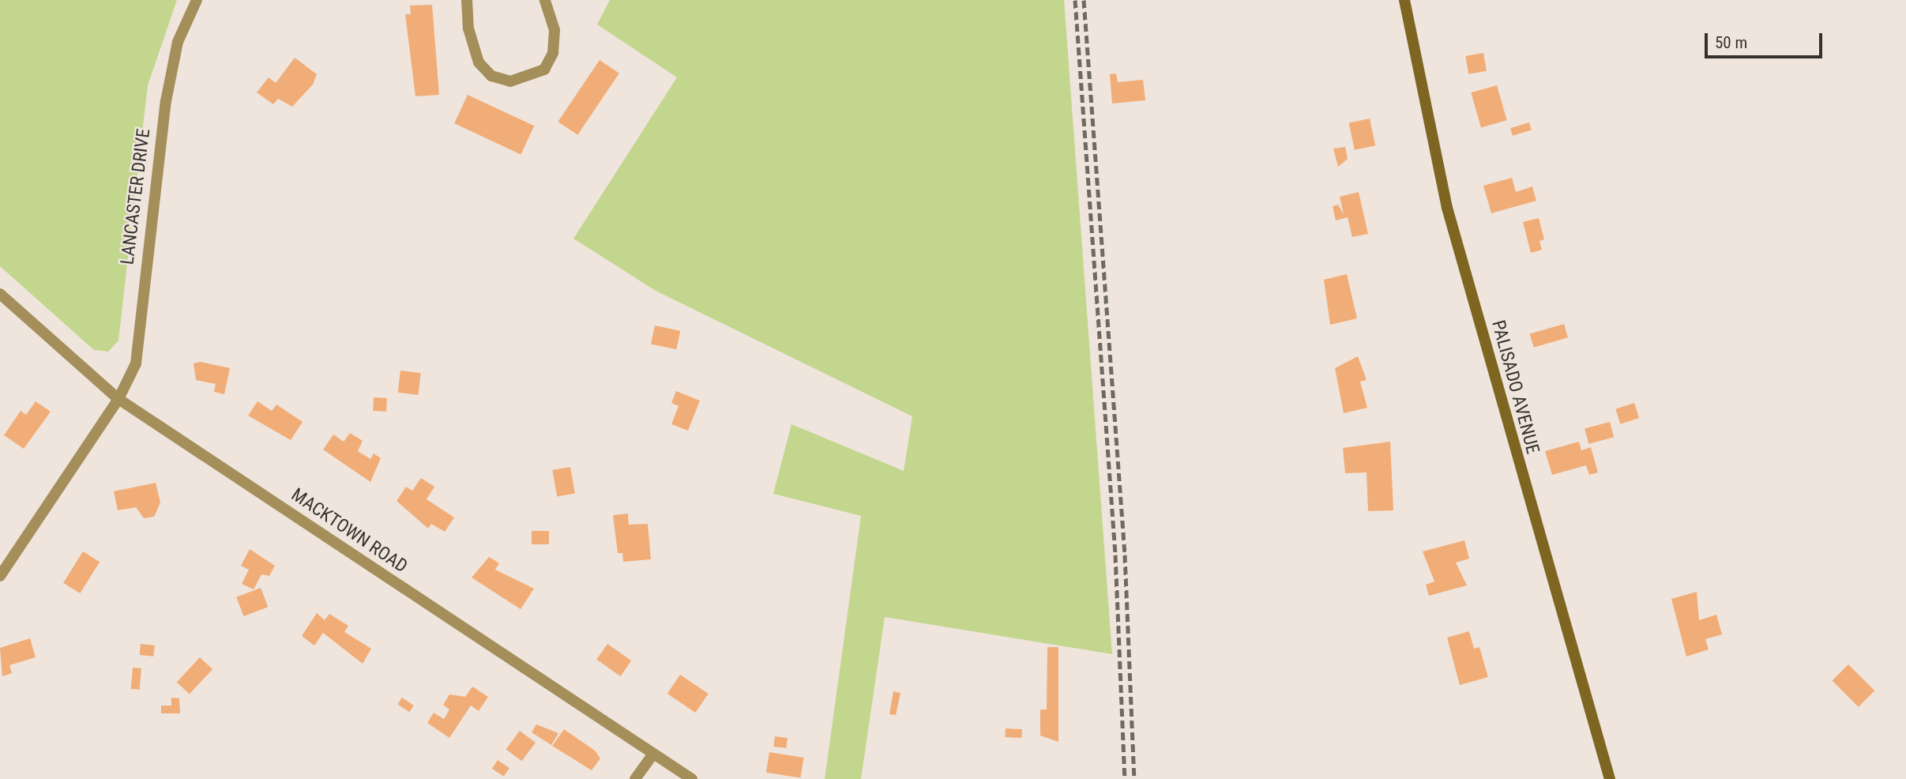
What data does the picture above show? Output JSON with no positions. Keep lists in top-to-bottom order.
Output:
{
  "streets": {
    "main road": ["PALISADO AVENUE"],
    "street": ["LANCASTER DRIVE", "MACKTOWN ROAD"]
  },
  "crossings": [
    ["LANCASTER DRIVE", "MACKTOWN ROAD"]
  ],
  "scale_bar": "50 m"
}
